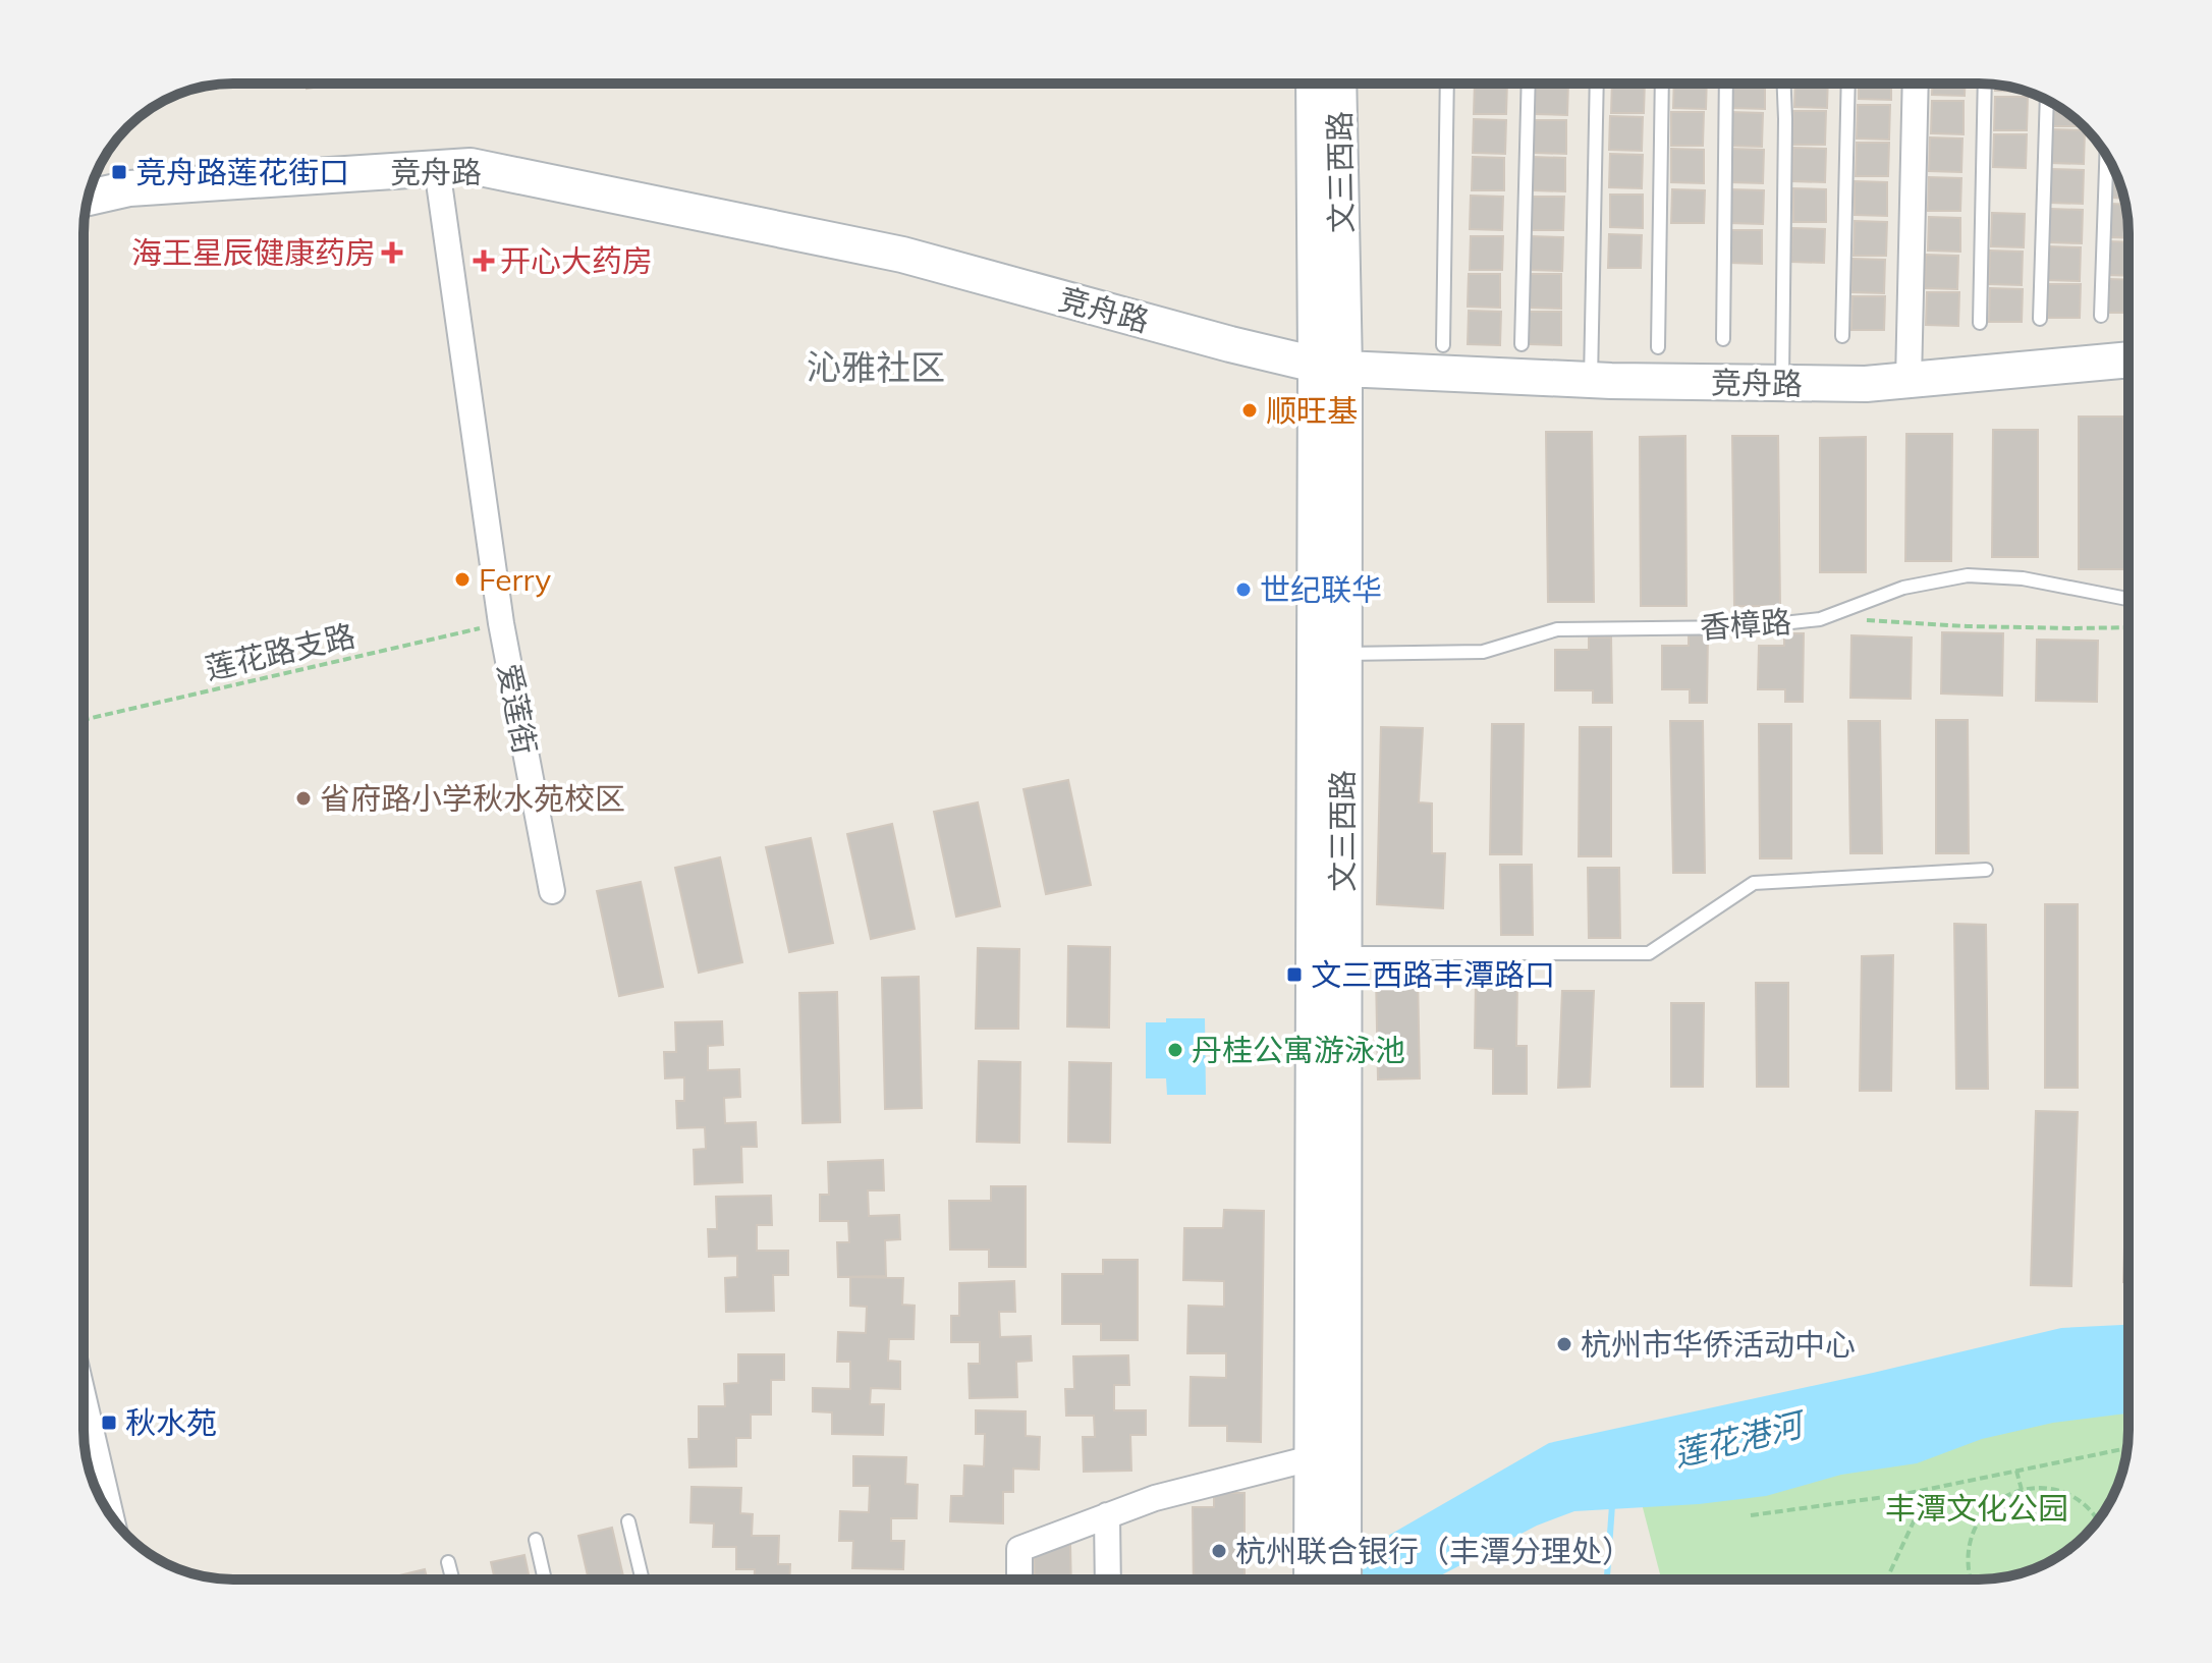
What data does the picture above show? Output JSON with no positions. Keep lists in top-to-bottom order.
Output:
{
  "streets": {
    "main road": ["竞舟路", "文三西路"],
    "street": ["爱莲街"],
    "lane": ["香樟路"],
    "path": ["莲花路支路"]
  },
  "crossings": [
    ["竞舟路", "文三西路"],
    ["竞舟路", "爱莲街"],
    ["文三西路", "香樟路"],
    ["莲花路支路", "爱莲街"]
  ],
  "districts": ["沁雅社区"],
  "water": ["莲花港河"],
  "parks": ["丰潭文化公园"],
  "places": {
    "transit": ["竞舟路莲花街口", "文三西路丰潭路口", "秋水苑"],
    "health": ["海王星辰健康药房", "开心大药房"],
    "other": [
      "顺旺基",
      "Ferry",
      "世纪联华",
      "省府路小学秋水苑校区",
      "丹桂公寓游泳池",
      "杭州市华侨活动中心",
      "杭州联合银行（丰潭分理处）"
    ]
  }
}
